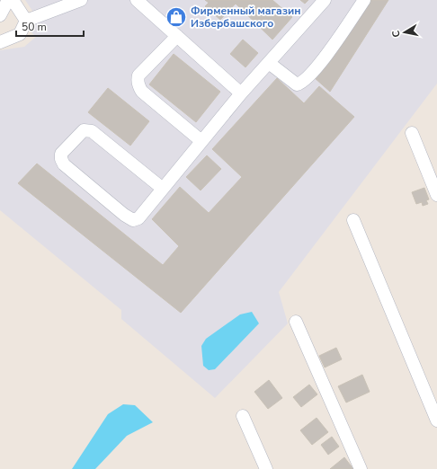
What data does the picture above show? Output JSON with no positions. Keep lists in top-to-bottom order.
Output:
{
  "places": {
    "shop": ["Фирменный магазин Избербашского"]
  },
  "scale_bar": "50 m",
  "north": "left"
}
